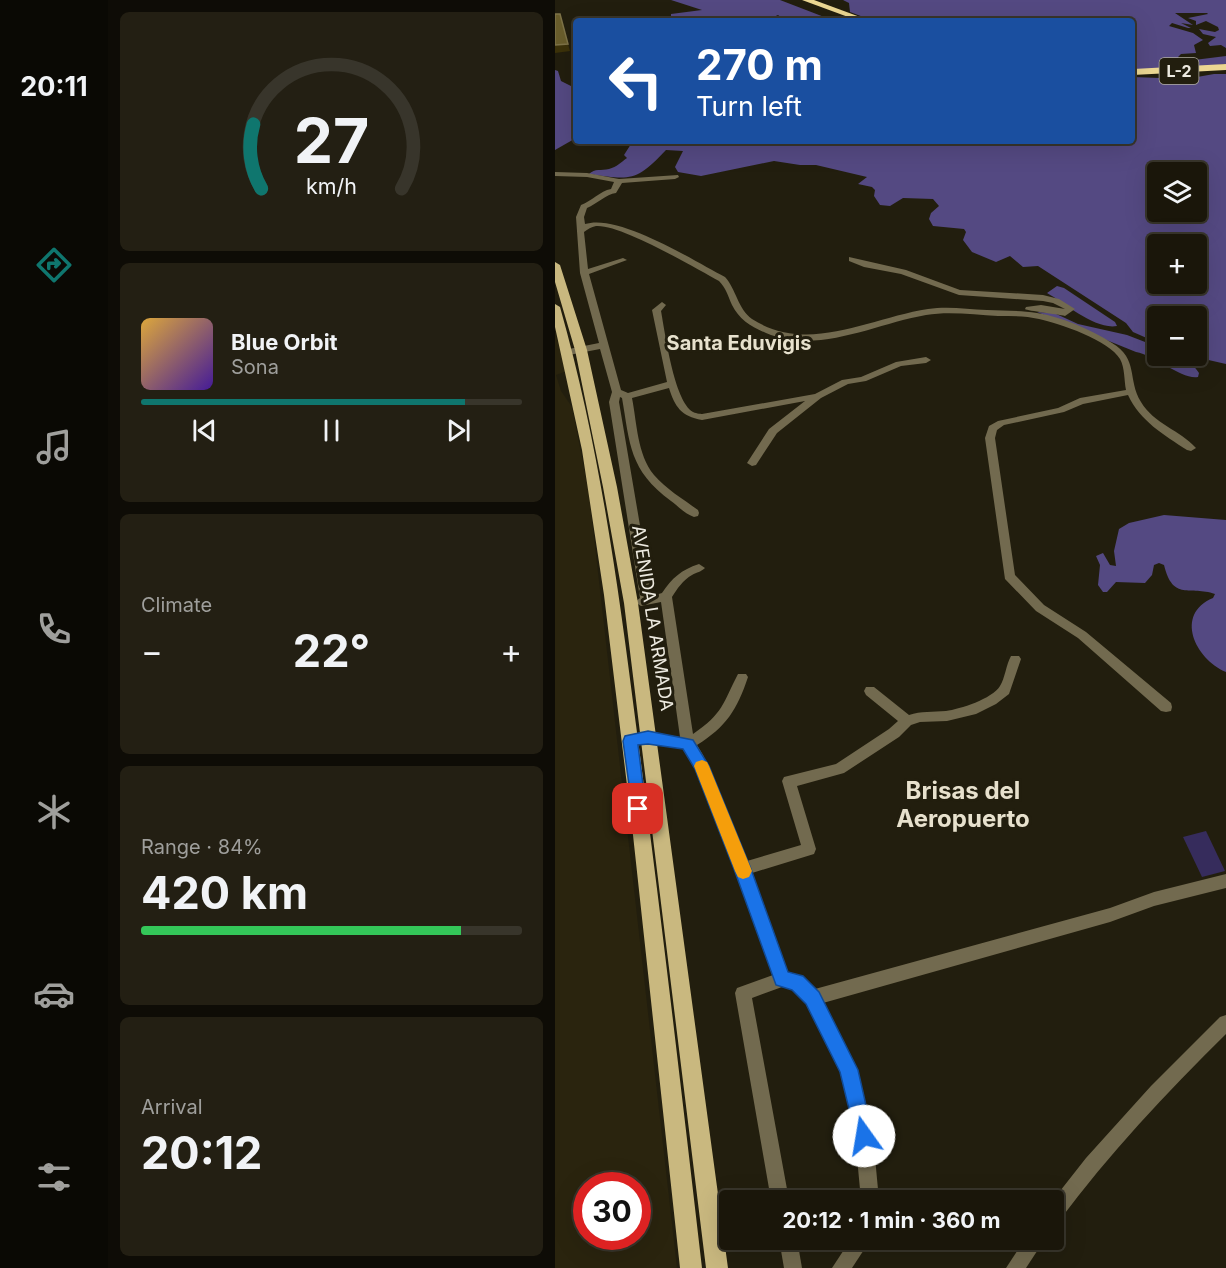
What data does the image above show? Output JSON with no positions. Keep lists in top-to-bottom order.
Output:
{
  "streets": {
    "highway": ["L-2"],
    "main road": ["AVENIDA LA ARMADA"]
  },
  "districts": ["Santa Eduvigis", "Brisas del Aeropuerto"],
  "page": {
    "tabs": "20:11",
    "turn": ["270 m", "Turn left"],
    "map_buttons": ["+", "−"],
    "song": ["Blue Orbit", "Sona"],
    "tile": [
      "Climate",
      ["Range · 84%", "420 km"],
      ["Arrival", "20:12"]
    ],
    "heat": ["−", "22°", "+"],
    "limit": "30",
    "trip": "20:12 · 1 min · 360 m",
    "gauge": ["27", "km/h"]
  }
}
